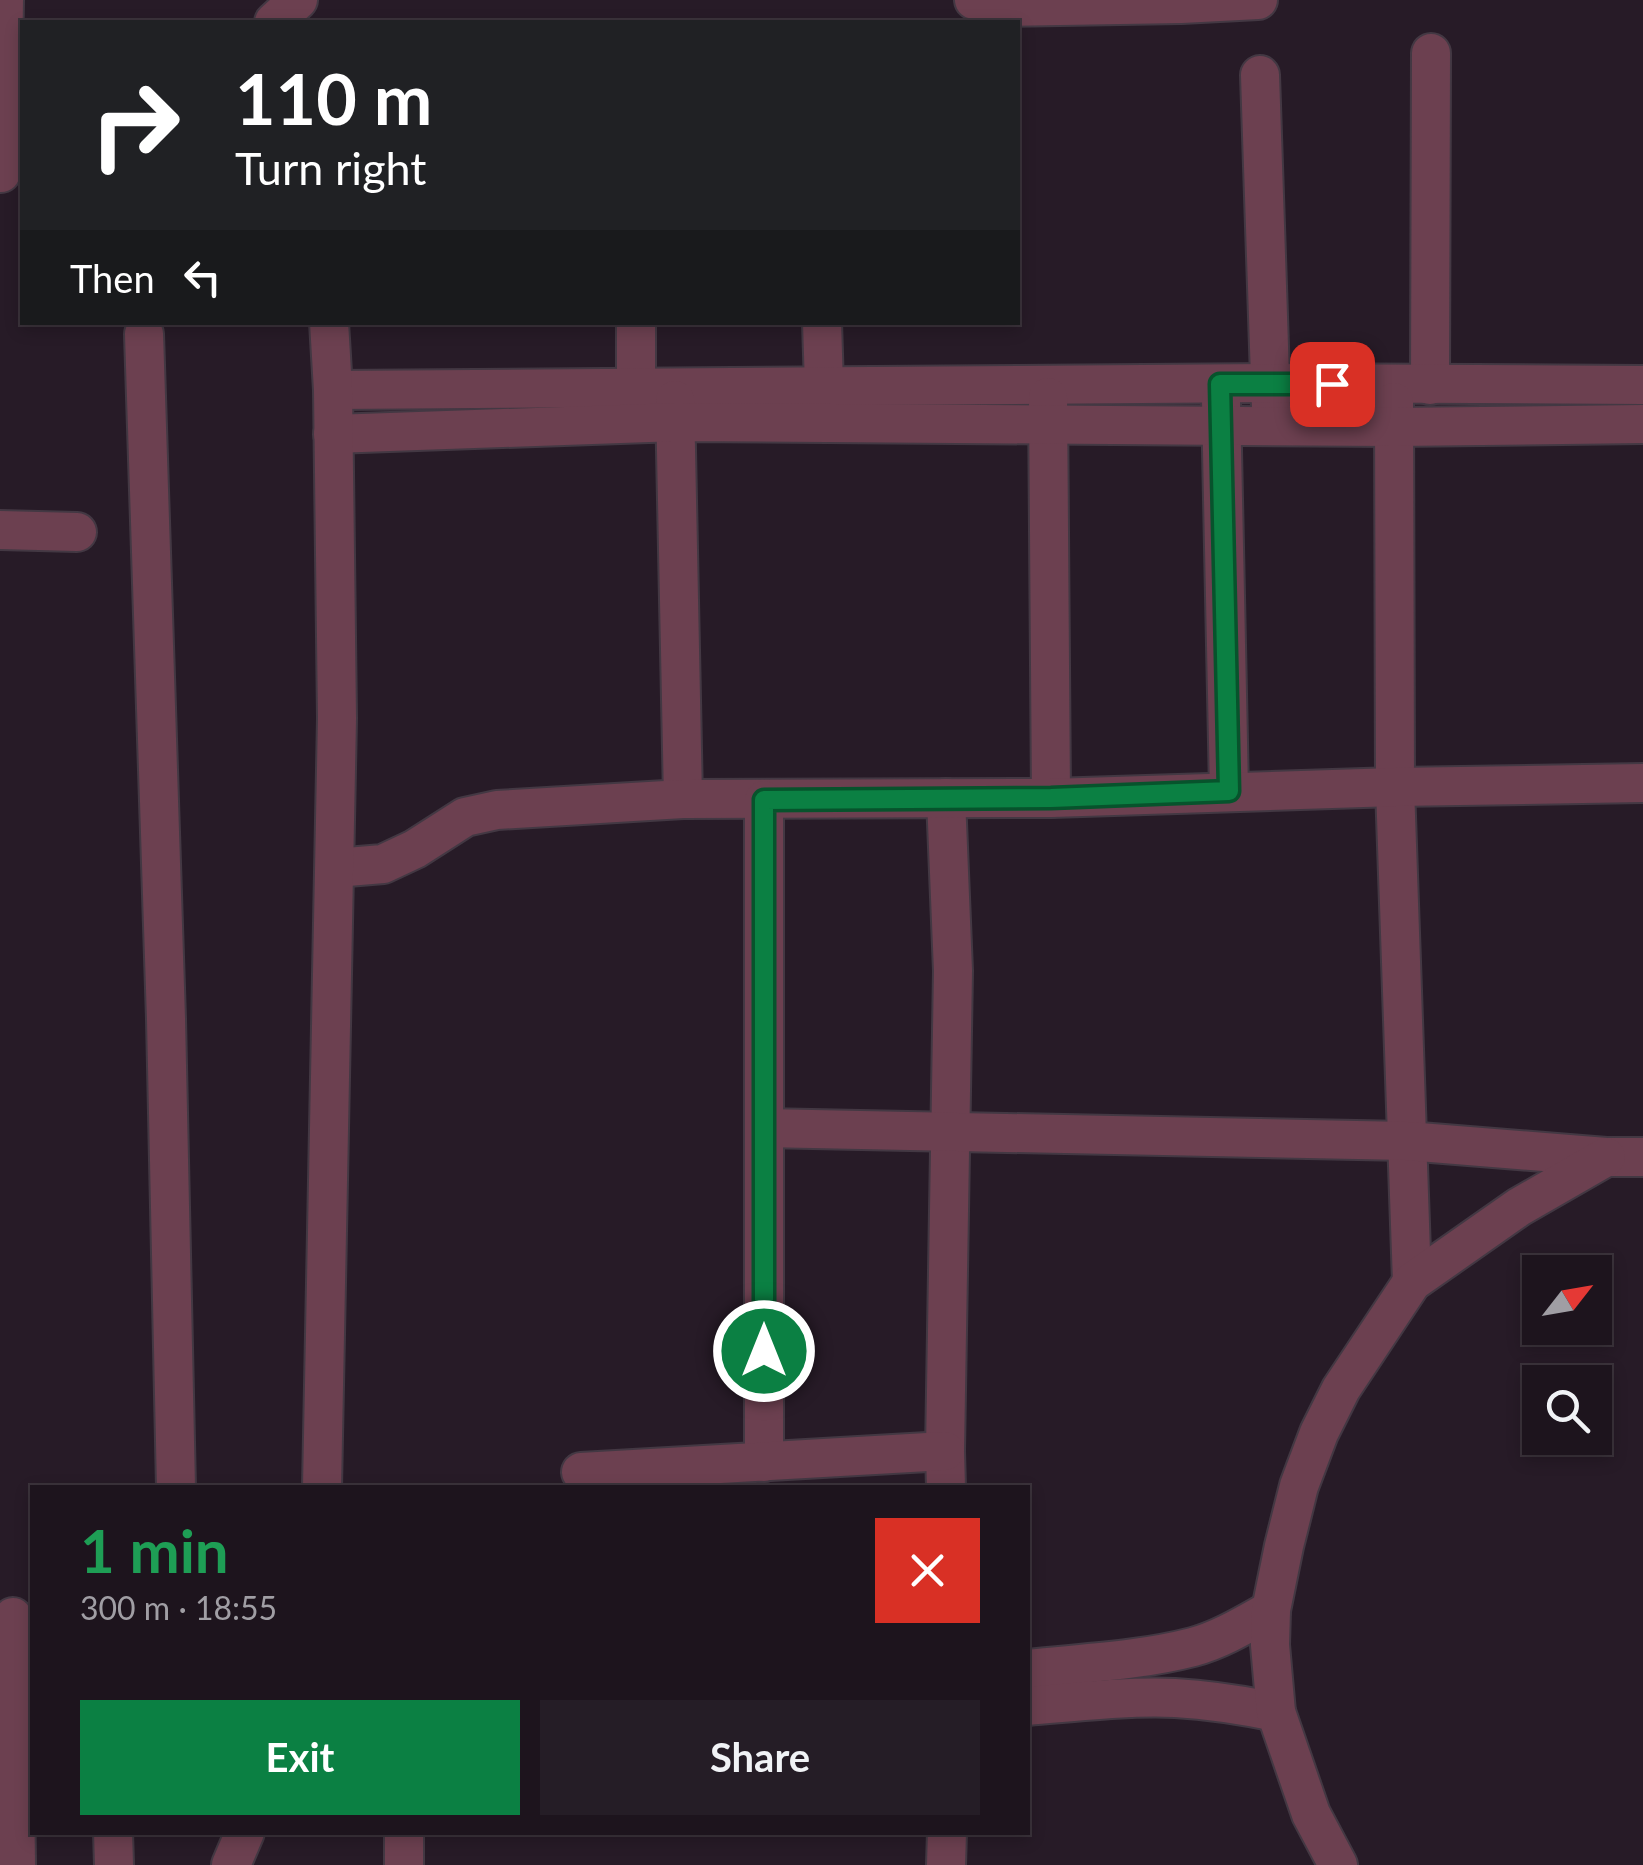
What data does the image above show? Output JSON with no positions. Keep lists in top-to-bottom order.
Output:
{
  "north": "top right",
  "page": {
    "turn": ["110 m", "Turn right"],
    "then": "Then",
    "heading": ["1 min", "300 m · 18:55"],
    "buttons": ["Exit", "Share"]
  }
}
